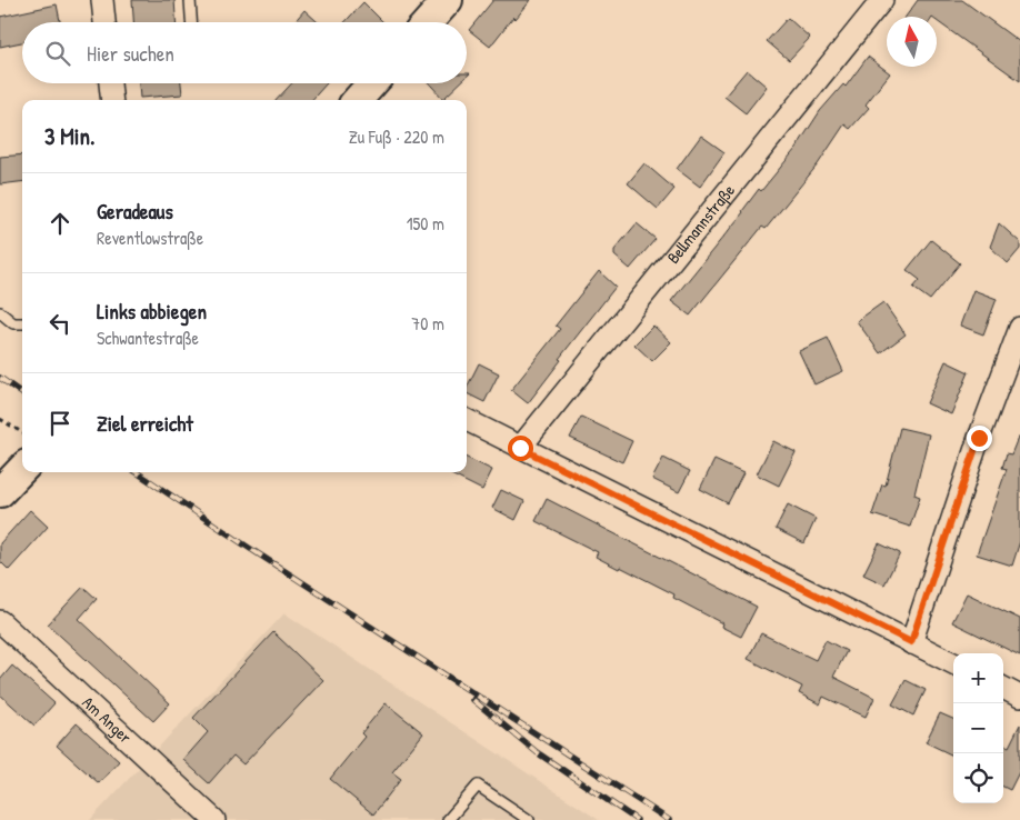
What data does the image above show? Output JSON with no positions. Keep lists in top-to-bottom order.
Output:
{
  "streets": {
    "street": ["Bellmannstraße", "Am Anger"]
  },
  "north": "top",
  "page": {
    "search": "Hier suchen",
    "heading": ["3 Min.", "Zu Fuß · 220 m"],
    "list": [
      ["Geradeaus", "Reventlowstraße", "150 m"],
      ["Links abbiegen", "Schwantestraße", "70 m"],
      "Ziel erreicht"
    ],
    "map_buttons": ["+", "−"]
  }
}
